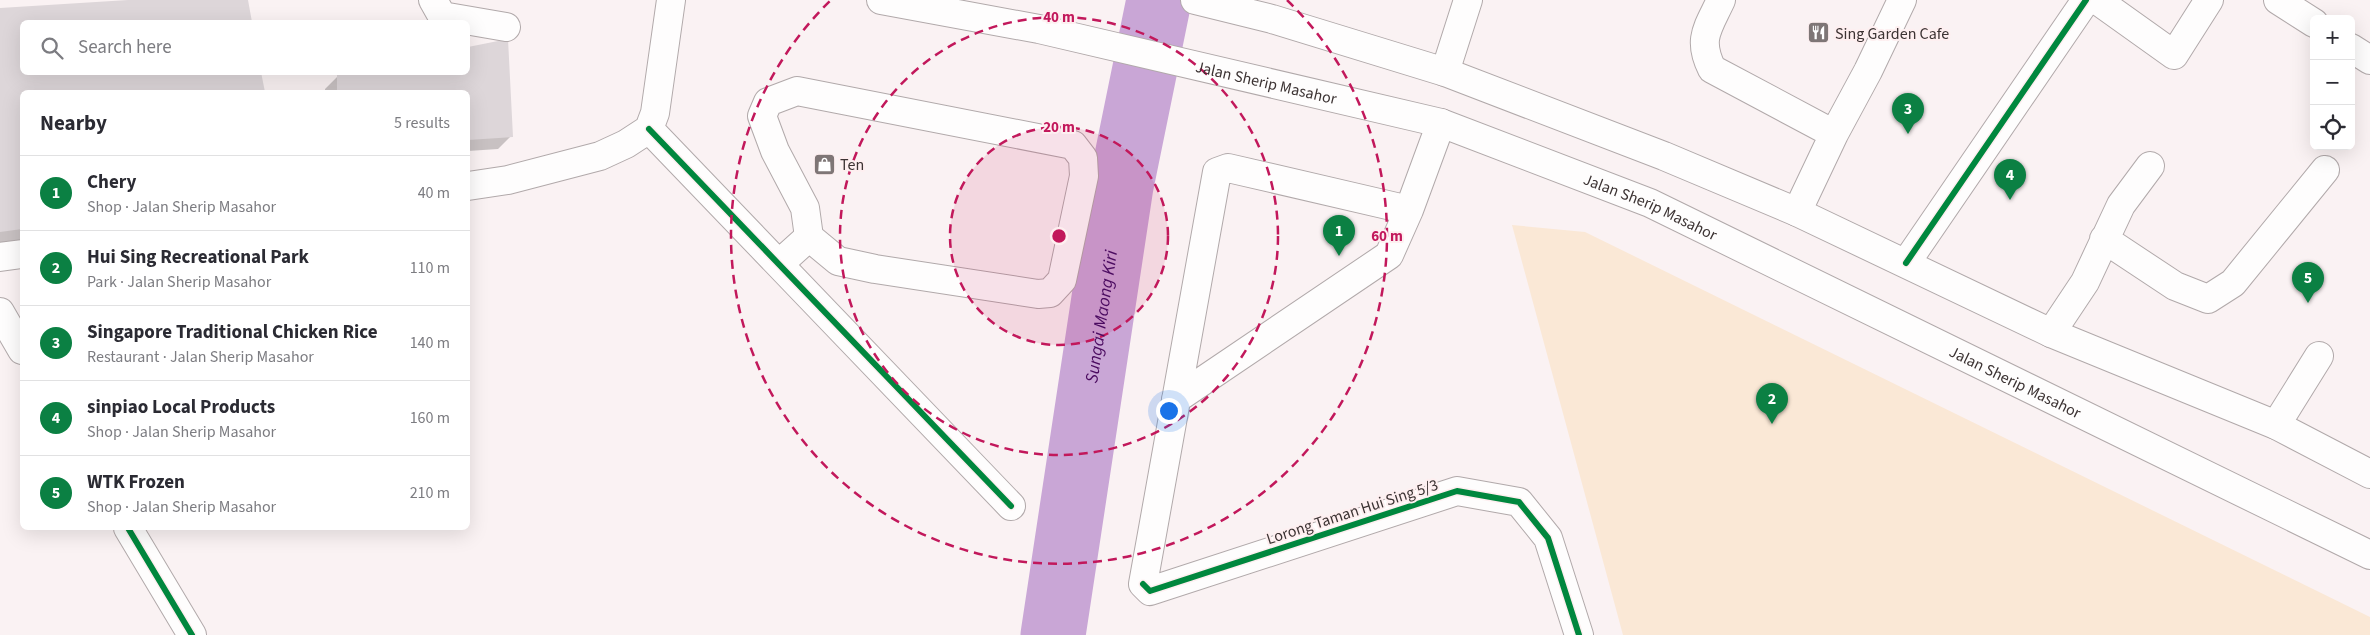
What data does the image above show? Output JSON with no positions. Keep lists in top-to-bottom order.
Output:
{
  "streets": {
    "main road": ["Jalan Sherip Masahor", "Lorong Taman Hui Sing 5/3"]
  },
  "water": ["Sungai Maong Kiri"],
  "places": {
    "restaurant": ["Sing Garden Cafe"],
    "shop": ["Ten"]
  },
  "page": {
    "map_buttons": ["+", "−"],
    "search": "Search here",
    "heading": ["Nearby", "5 results"],
    "pins": [
      "3",
      "4",
      "1",
      "5",
      "2"
    ],
    "list": [
      {
        "mark": "1",
        "name": "Chery",
        "note": "Shop · Jalan Sherip Masahor",
        "value": "40 m"
      },
      {
        "mark": "2",
        "name": "Hui Sing Recreational Park",
        "note": "Park · Jalan Sherip Masahor",
        "value": "110 m"
      },
      {
        "mark": "3",
        "name": "Singapore Traditional Chicken Rice",
        "note": "Restaurant · Jalan Sherip Masahor",
        "value": "140 m"
      },
      {
        "mark": "4",
        "name": "sinpiao Local Products",
        "note": "Shop · Jalan Sherip Masahor",
        "value": "160 m"
      },
      {
        "mark": "5",
        "name": "WTK Frozen",
        "note": "Shop · Jalan Sherip Masahor",
        "value": "210 m"
      }
    ]
  },
  "rings": ["40 m", "20 m", "60 m"]
}
